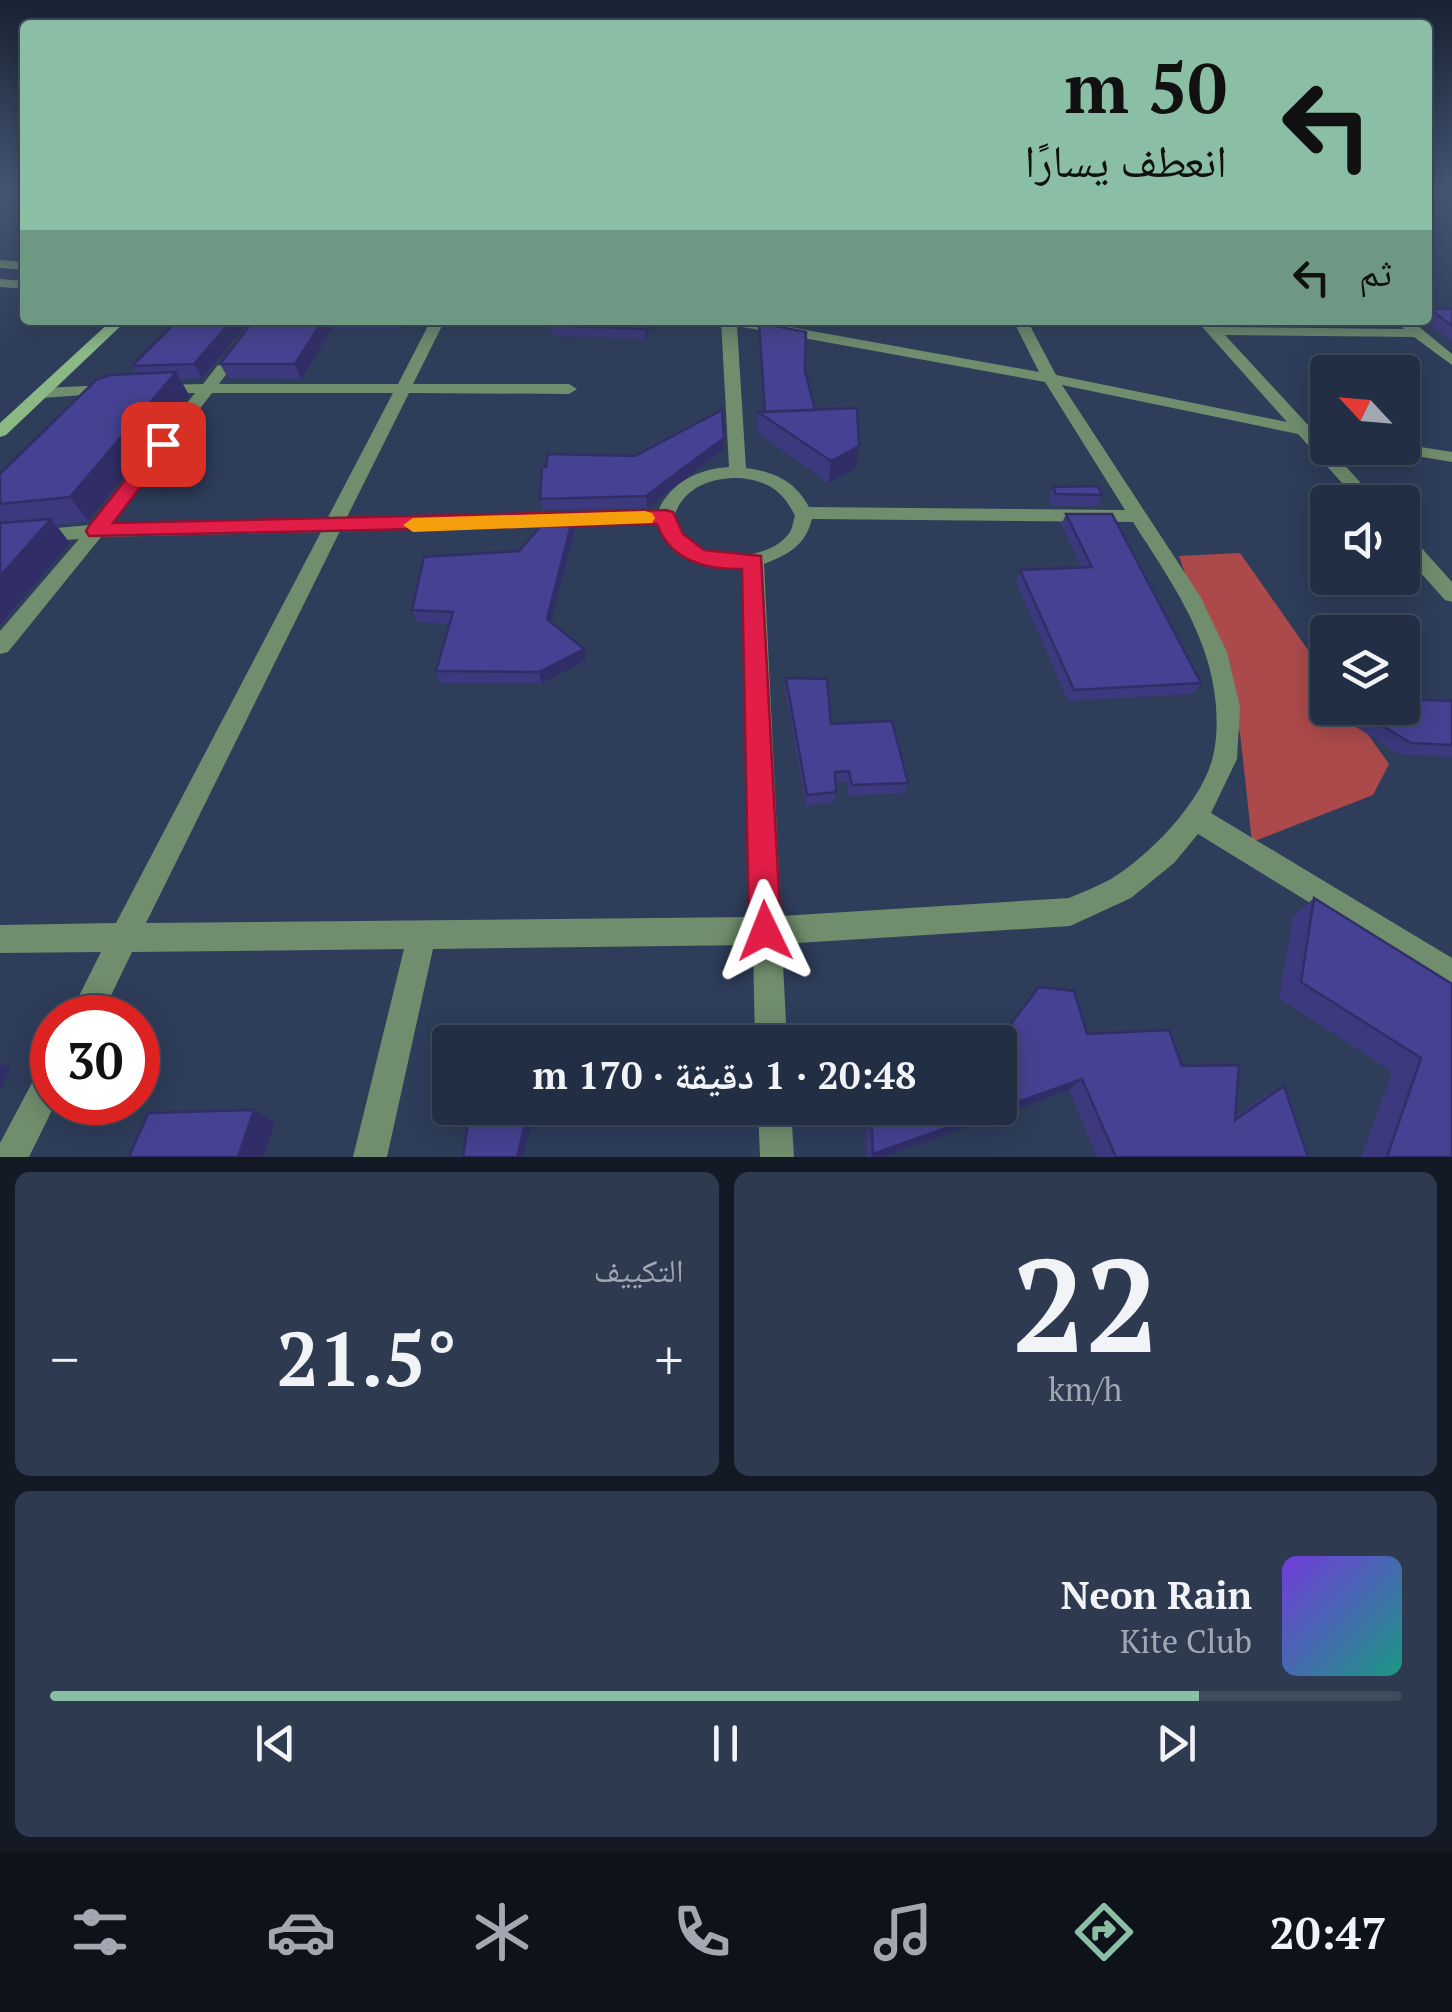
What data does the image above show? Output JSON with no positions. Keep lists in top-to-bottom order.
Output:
{
  "north": "top left",
  "page": {
    "turn": ["50 m", "انعطف يسارًا"],
    "then": "ثم",
    "limit": "30",
    "trip": "20:48 · 1 دقيقة · 170 m",
    "tile": [
      ["22", "km/h"],
      "التكييف"
    ],
    "heat": ["−", "21.5°", "+"],
    "song": ["Neon Rain", "Kite Club"],
    "tabs": "20:47"
  }
}
